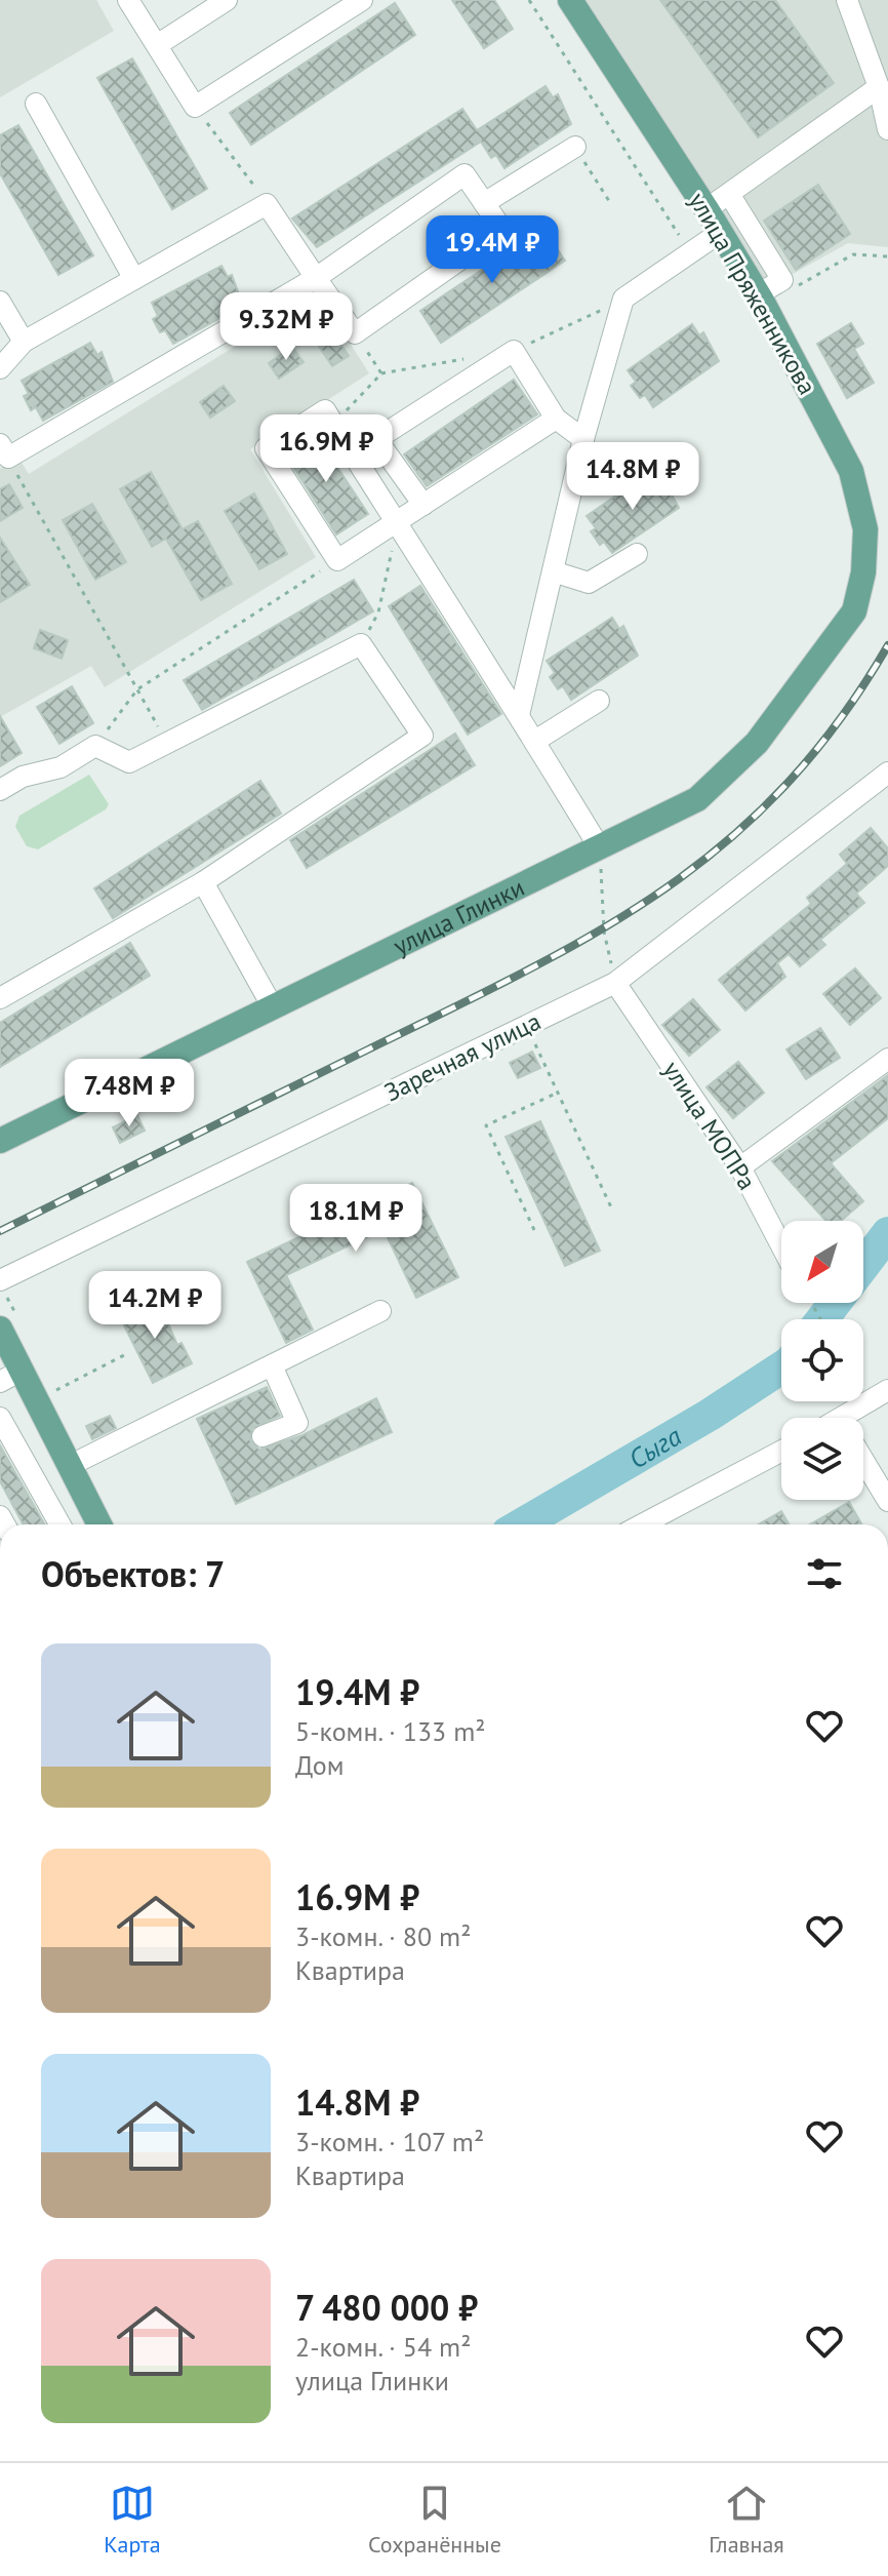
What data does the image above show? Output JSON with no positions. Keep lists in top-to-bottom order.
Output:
{
  "streets": {
    "main road": ["улица Пряженникова", "улица Глинки"],
    "street": ["Заречная улица", "улица МОПРа"]
  },
  "crossings": [
    ["улица Пряженникова", "улица Глинки"],
    ["Заречная улица", "улица МОПРа"]
  ],
  "water": ["Сыга"],
  "north": "bottom left",
  "page": {
    "price": [
      "19.4M ₽",
      "9.32M ₽",
      "16.9M ₽",
      "14.8M ₽",
      "7.48M ₽",
      "18.1M ₽",
      "14.2M ₽"
    ],
    "heading": "Объектов: 7",
    "list": [
      {
        "name": "19.4M ₽",
        "note": "5-комн. · 133 m² · Дом"
      },
      {
        "name": "16.9M ₽",
        "note": "3-комн. · 80 m² · Квартира"
      },
      {
        "name": "14.8M ₽",
        "note": "3-комн. · 107 m² · Квартира"
      },
      {
        "name": "7 480 000 ₽",
        "note": "2-комн. · 54 m² · улица Глинки"
      }
    ],
    "tabs": ["Карта", "Сохранённые", "Главная"]
  }
}
